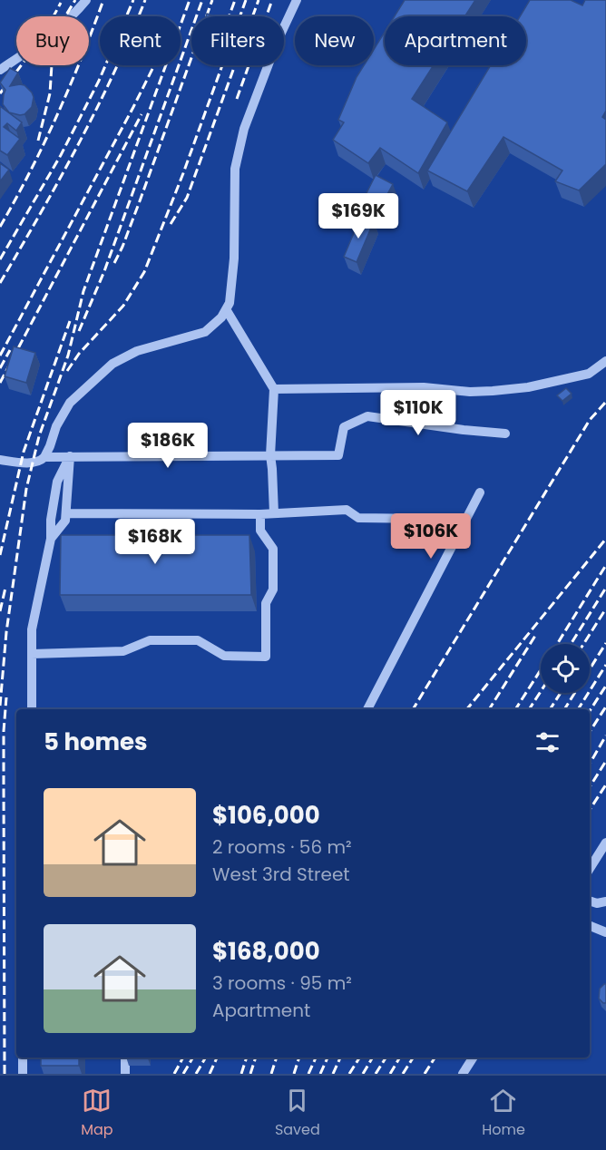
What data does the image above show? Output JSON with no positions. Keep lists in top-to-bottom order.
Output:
{
  "page": {
    "chip": [
      "Buy",
      "Rent",
      "Filters",
      "New",
      "Apartment"
    ],
    "price": [
      "$169K",
      "$110K",
      "$186K",
      "$106K",
      "$168K"
    ],
    "heading": "5 homes",
    "list": [
      {
        "name": "$106,000",
        "note": "2 rooms · 56 m² · West 3rd Street"
      },
      {
        "name": "$168,000",
        "note": "3 rooms · 95 m² · Apartment"
      }
    ],
    "tabs": ["Map", "Saved", "Home"]
  }
}
